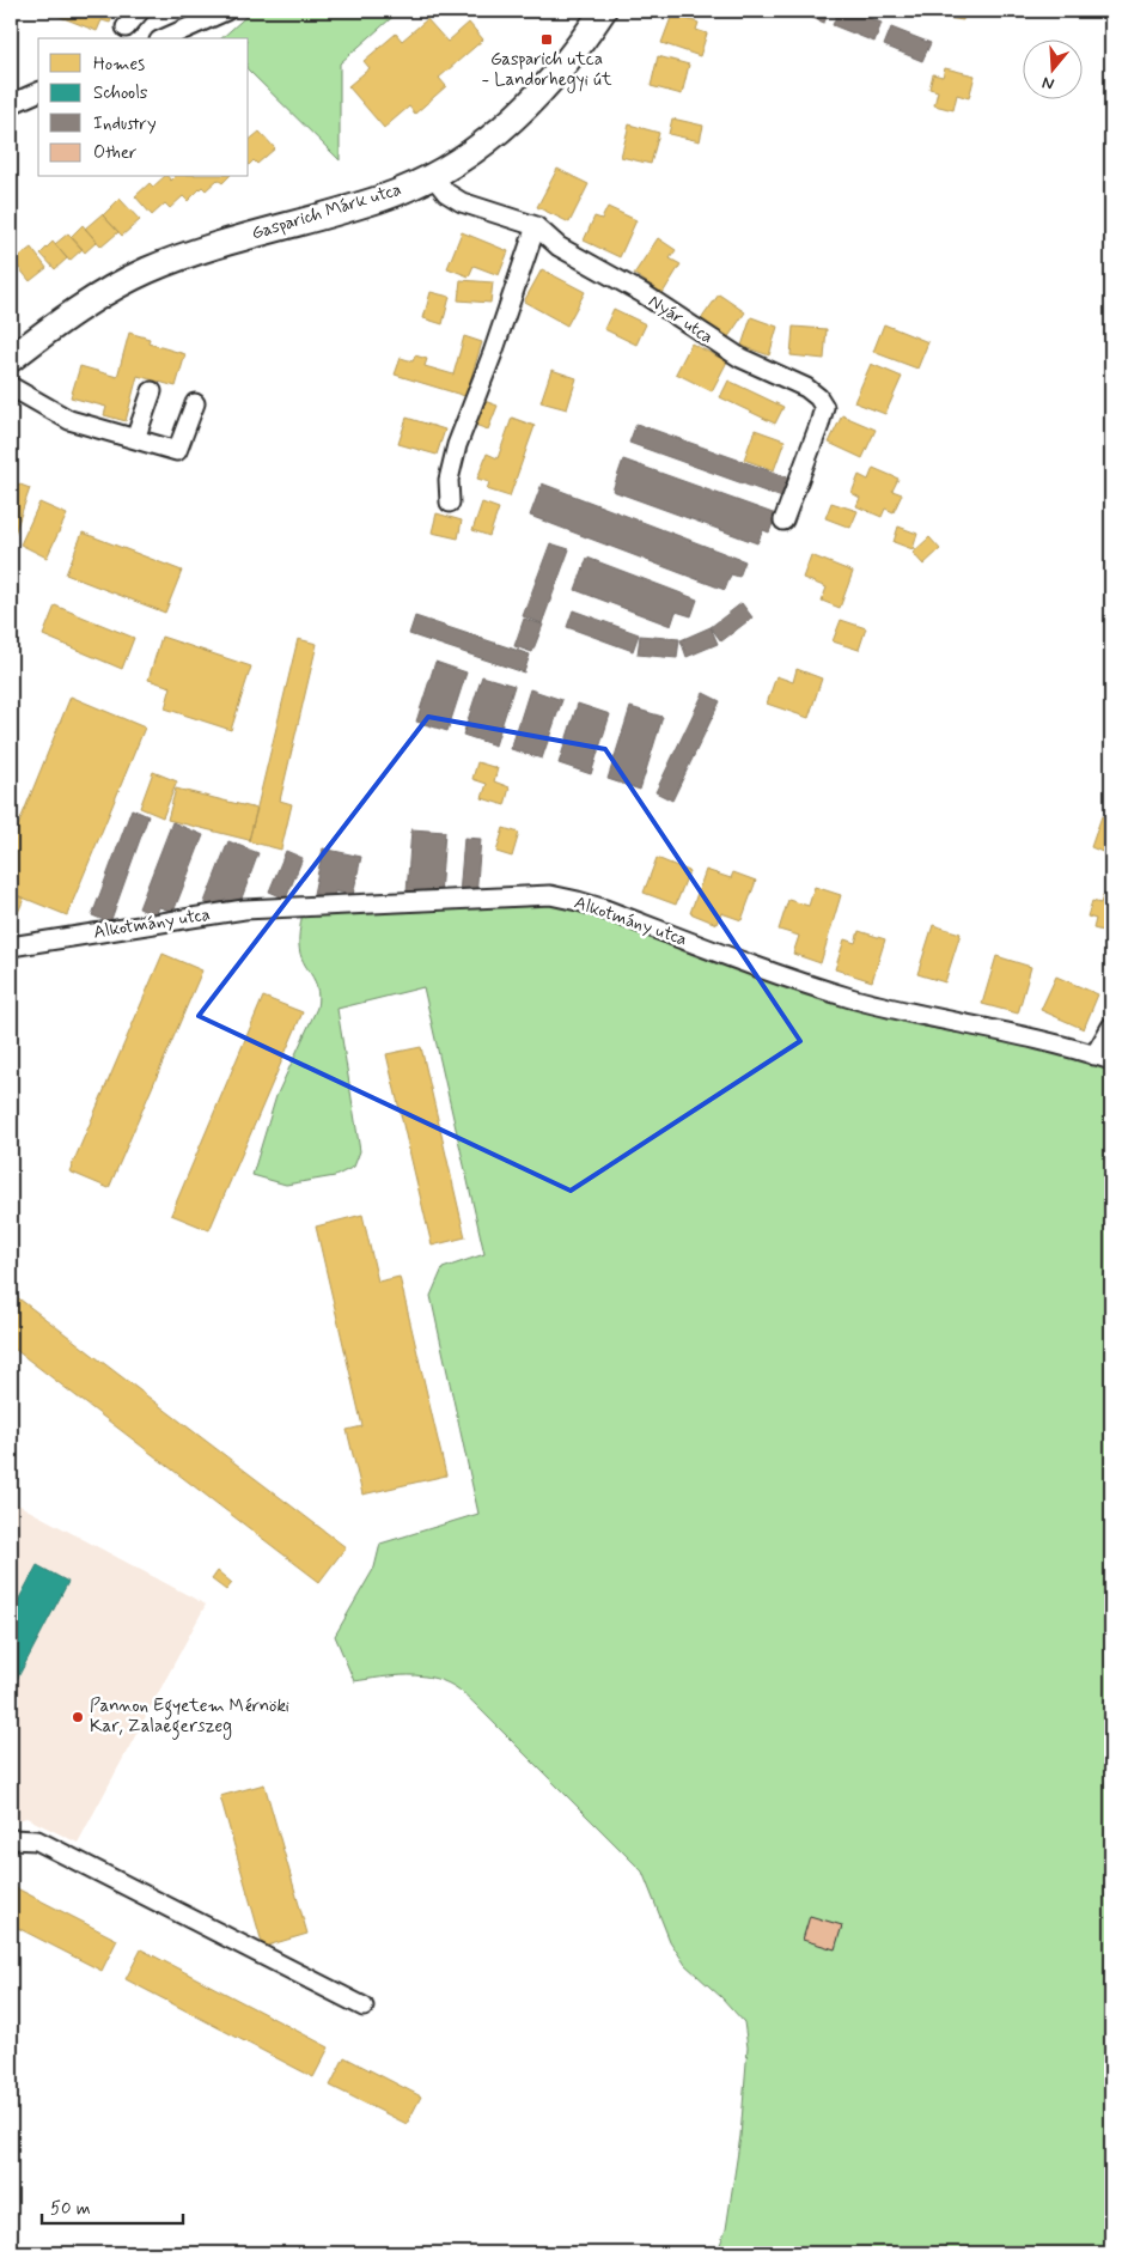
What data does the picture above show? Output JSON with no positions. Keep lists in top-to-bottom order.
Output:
{
  "streets": {
    "street": ["Gasparich Márk utca", "Nyár utca", "Alkotmány utca"]
  },
  "crossings": [
    ["Gasparich Márk utca", "Nyár utca"]
  ],
  "places": {
    "transit": ["Gasparich utca - Landorhegyi út"],
    "other": ["Pannon Egyetem Mérnöki Kar, Zalaegerszeg"]
  },
  "legend": [
    "Homes",
    "Schools",
    "Industry",
    "Other"
  ],
  "scale_bar": "50 m",
  "north": "bottom"
}
